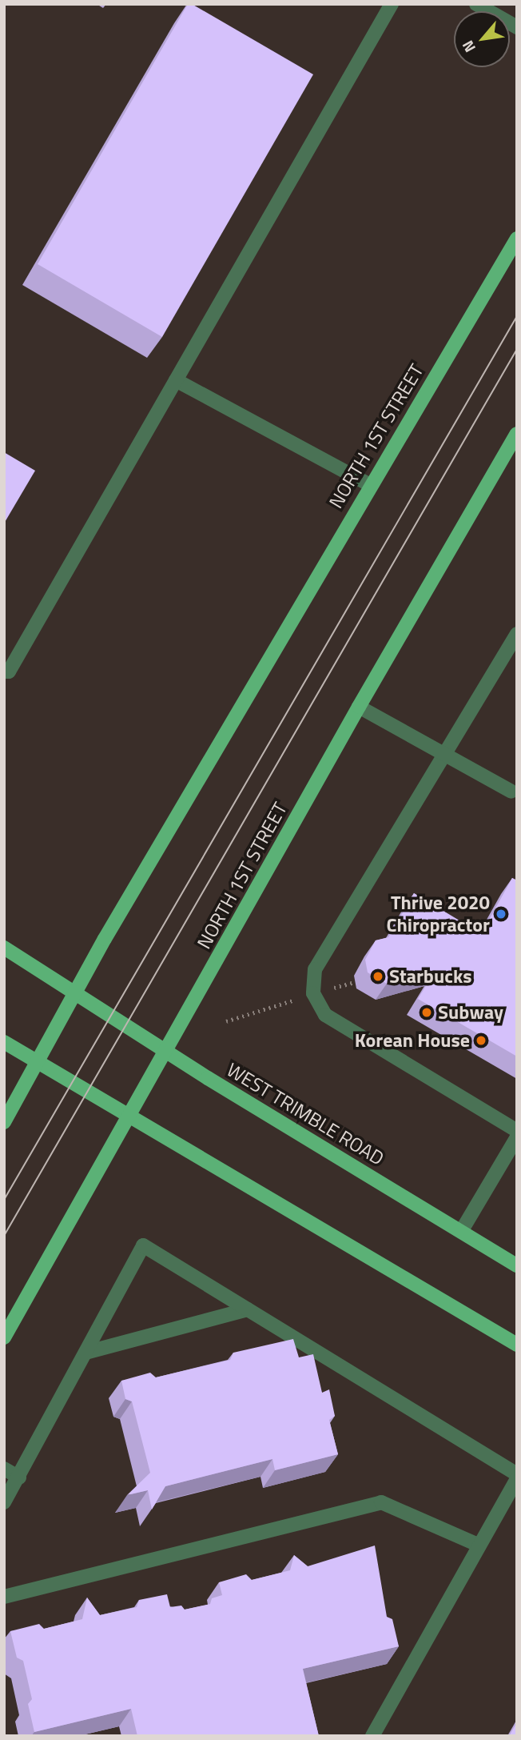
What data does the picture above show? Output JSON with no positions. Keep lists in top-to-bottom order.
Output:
{
  "streets": {
    "main road": ["NORTH 1ST STREET", "WEST TRIMBLE ROAD"]
  },
  "crossings": [
    ["NORTH 1ST STREET", "WEST TRIMBLE ROAD"]
  ],
  "places": [
    "Thrive 2020 Chiropractor",
    "Starbucks",
    "Subway",
    "Korean House"
  ],
  "north": "bottom left"
}
